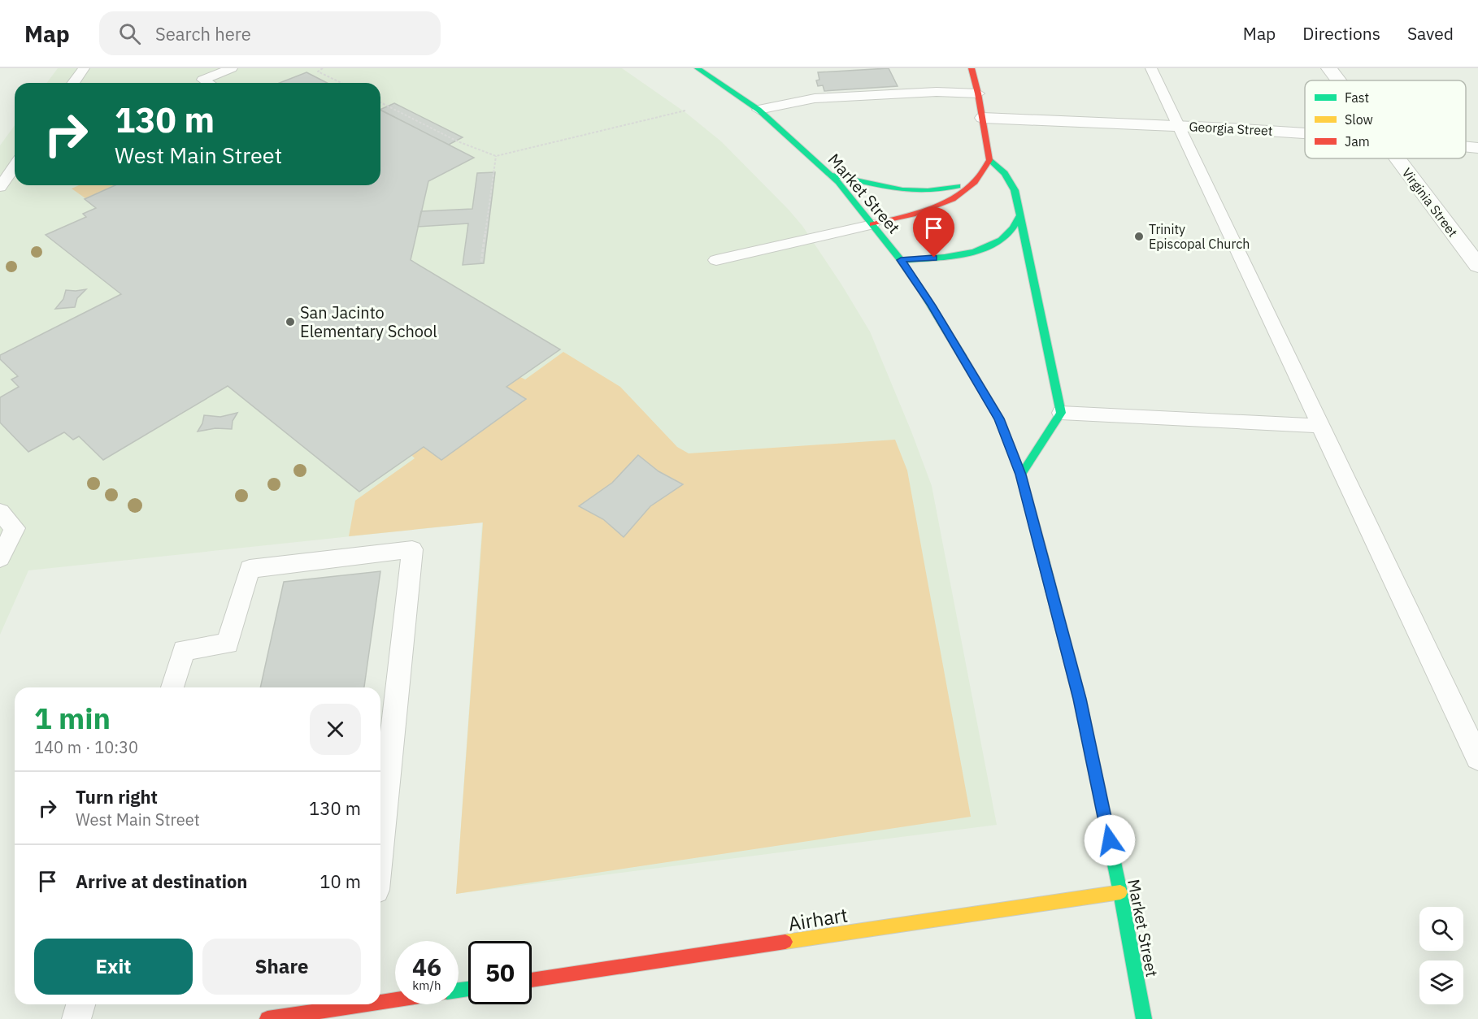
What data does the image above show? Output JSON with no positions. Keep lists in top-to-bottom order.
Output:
{
  "streets": {
    "main road": ["Market Street", "Airhart"],
    "street": ["Georgia Street", "Virginia Street"]
  },
  "crossings": [
    ["Market Street", "Airhart"]
  ],
  "places": ["Trinity Episcopal Church", "San Jacinto Elementary School"],
  "legend": ["Fast", "Slow", "Jam"],
  "page": {
    "header": "Map",
    "search": "Search here",
    "nav": ["Map", "Directions", "Saved"],
    "turn": ["130 m", "West Main Street"],
    "heading": ["1 min", "140 m · 10:30"],
    "list": [
      {
        "name": "Turn right",
        "note": "West Main Street",
        "value": "130 m"
      },
      {
        "name": "Arrive at destination",
        "value": "10 m"
      }
    ],
    "buttons": ["Exit", "Share"],
    "speed": "46 km/h",
    "limit": "50"
  }
}
